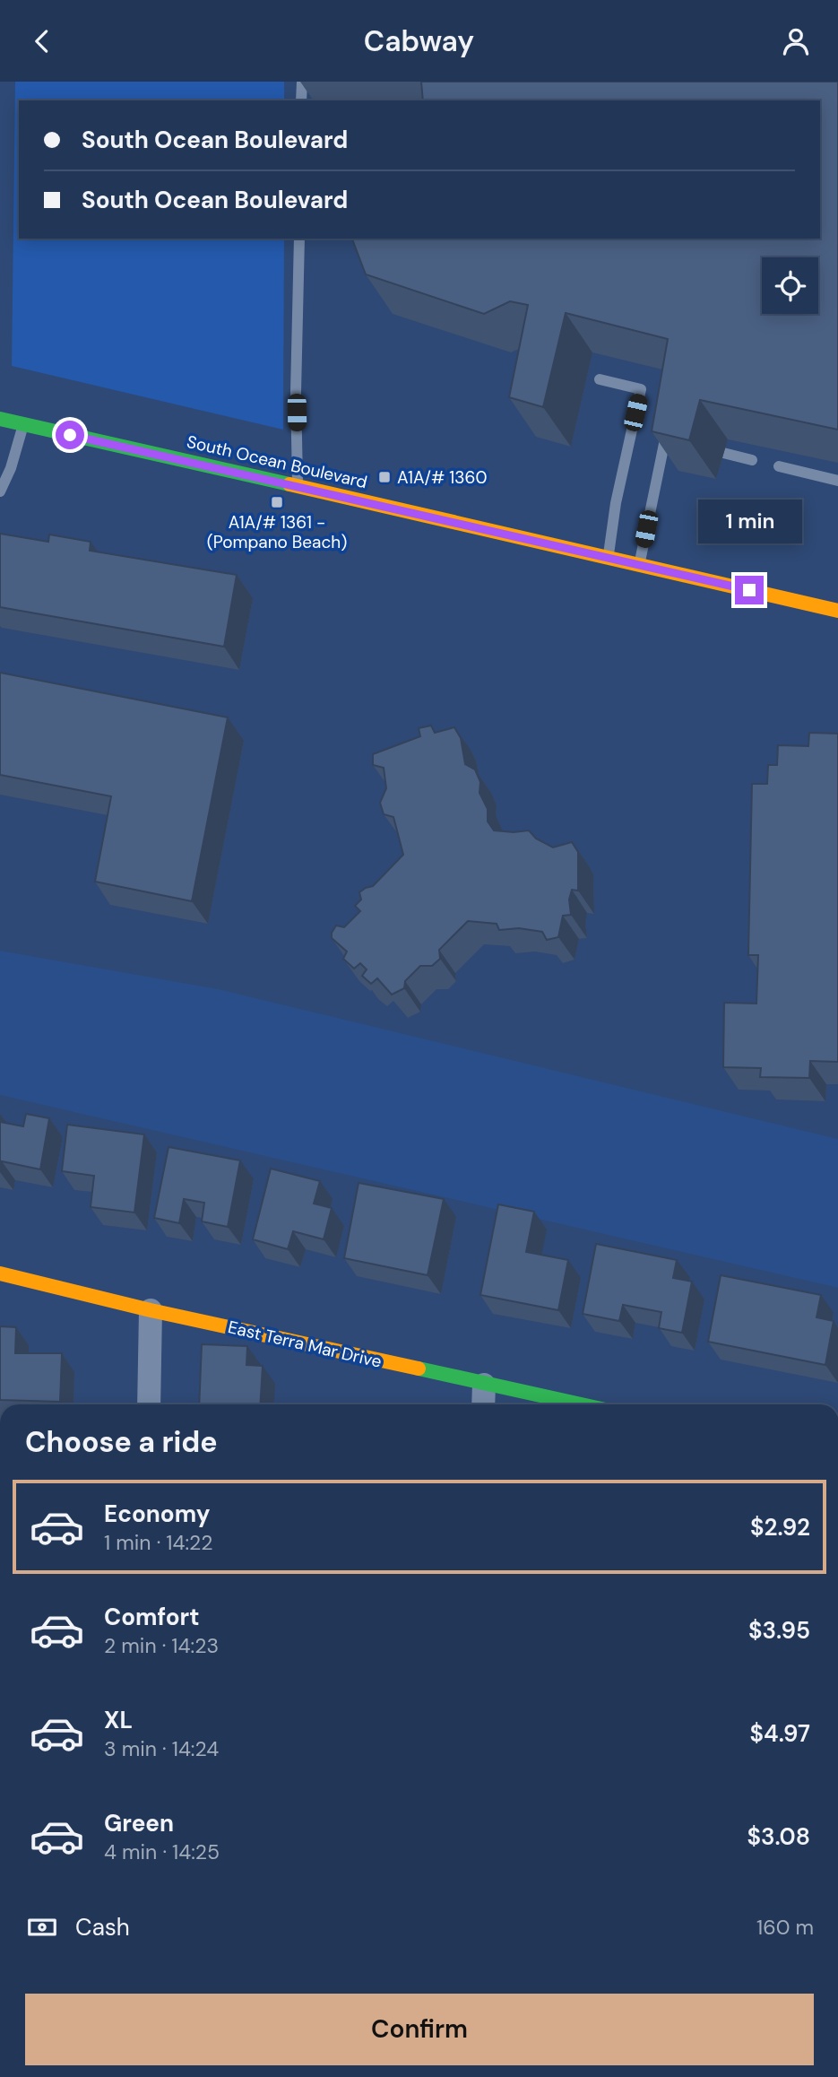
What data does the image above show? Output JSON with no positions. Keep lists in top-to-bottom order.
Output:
{
  "streets": {
    "main road": ["South Ocean Boulevard", "East Terra Mar Drive"]
  },
  "places": {
    "transit": ["A1A/# 1360", "A1A/# 1361 - (Pompano Beach)"]
  },
  "page": {
    "header": "Cabway",
    "banner": ["South Ocean Boulevard", "South Ocean Boulevard"],
    "bubble": "1 min",
    "heading": "Choose a ride",
    "list": [
      {
        "name": "Economy",
        "note": "1 min · 14:22",
        "value": "$2.92"
      },
      {
        "name": "Comfort",
        "note": "2 min · 14:23",
        "value": "$3.95"
      },
      {
        "name": "XL",
        "note": "3 min · 14:24",
        "value": "$4.97"
      },
      {
        "name": "Green",
        "note": "4 min · 14:25",
        "value": "$3.08"
      }
    ],
    "pay": ["Cash", "160 m"],
    "buttons": "Confirm"
  }
}
